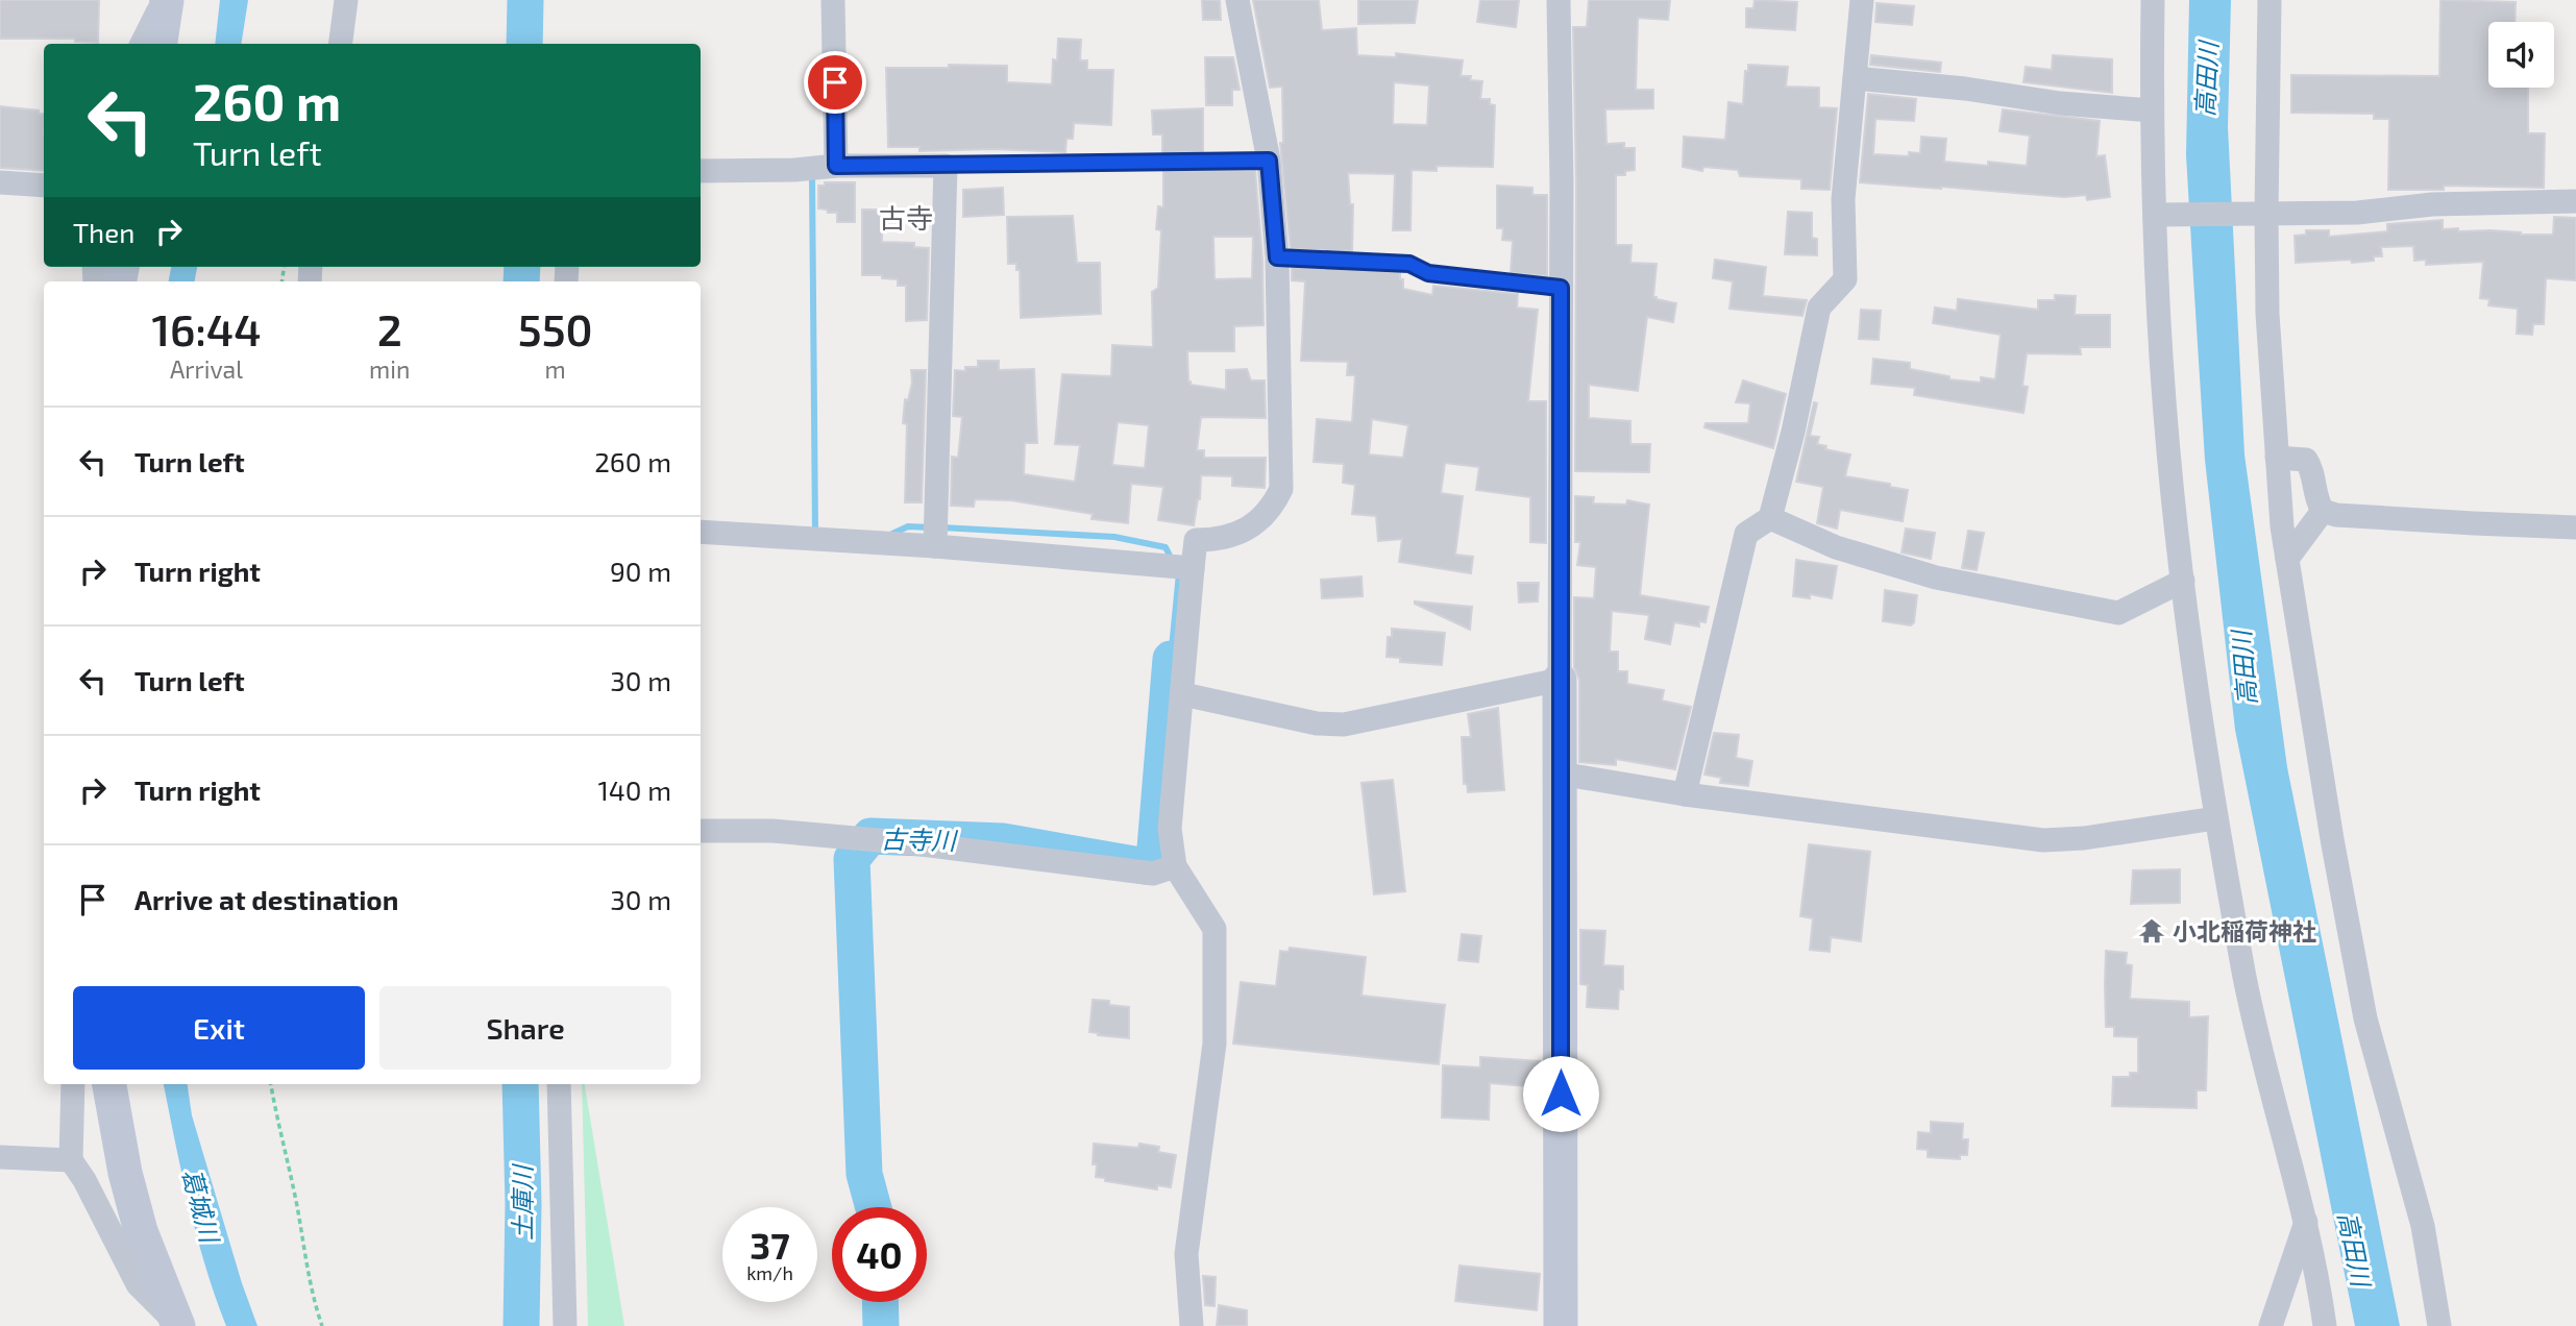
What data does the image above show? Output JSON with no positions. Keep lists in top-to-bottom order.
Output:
{
  "districts": ["古寺"],
  "water": [
    "高田川",
    "古寺川",
    "土庫川",
    "葛城川"
  ],
  "places": {
    "temple": ["小北稲荷神社"]
  },
  "page": {
    "turn": ["260 m", "Turn left"],
    "then": "Then",
    "eta": [
      "16:44",
      "Arrival",
      "2",
      "min",
      "550",
      "m"
    ],
    "list": [
      {
        "name": "Turn left",
        "value": "260 m"
      },
      {
        "name": "Turn right",
        "value": "90 m"
      },
      {
        "name": "Turn left",
        "value": "30 m"
      },
      {
        "name": "Turn right",
        "value": "140 m"
      },
      {
        "name": "Arrive at destination",
        "value": "30 m"
      }
    ],
    "buttons": ["Exit", "Share"],
    "speed": "37 km/h",
    "limit": "40"
  }
}
